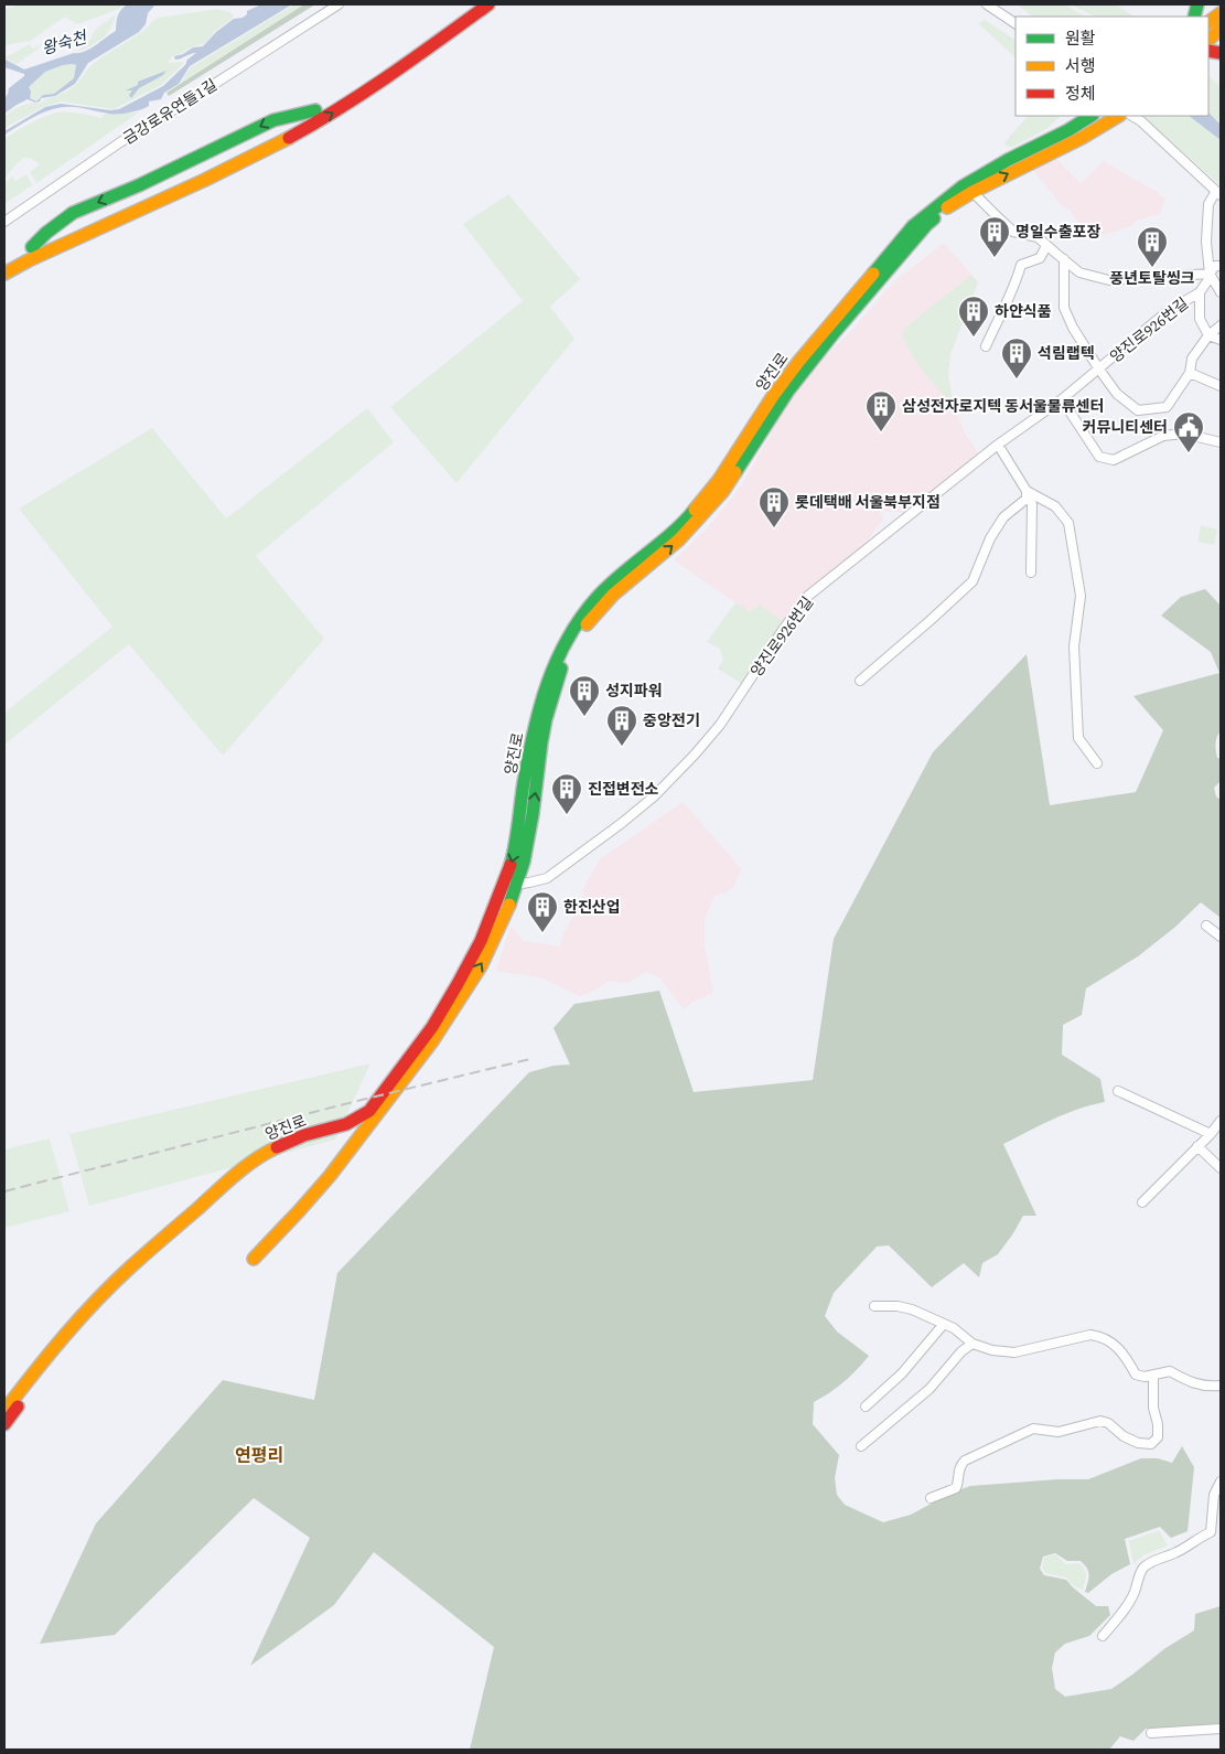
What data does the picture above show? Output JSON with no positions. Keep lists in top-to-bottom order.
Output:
{
  "streets": {
    "main road": ["양진로"],
    "street": ["금강로유연들1길", "양진로926번길"]
  },
  "crossings": [
    ["양진로926번길", "양진로"]
  ],
  "districts": ["연평리"],
  "water": ["왕숙천"],
  "places": {
    "building": [
      "명일수출포장",
      "풍년토탈씽크",
      "하얀식품",
      "석림랩텍",
      "삼성전자로지텍 동서울물류센터",
      "롯데택배 서울북부지점",
      "성지파워",
      "중앙전기",
      "진접변전소",
      "한진산업"
    ],
    "public building": ["커뮤니티센터"]
  },
  "legend": ["원활", "서행", "정체"]
}
